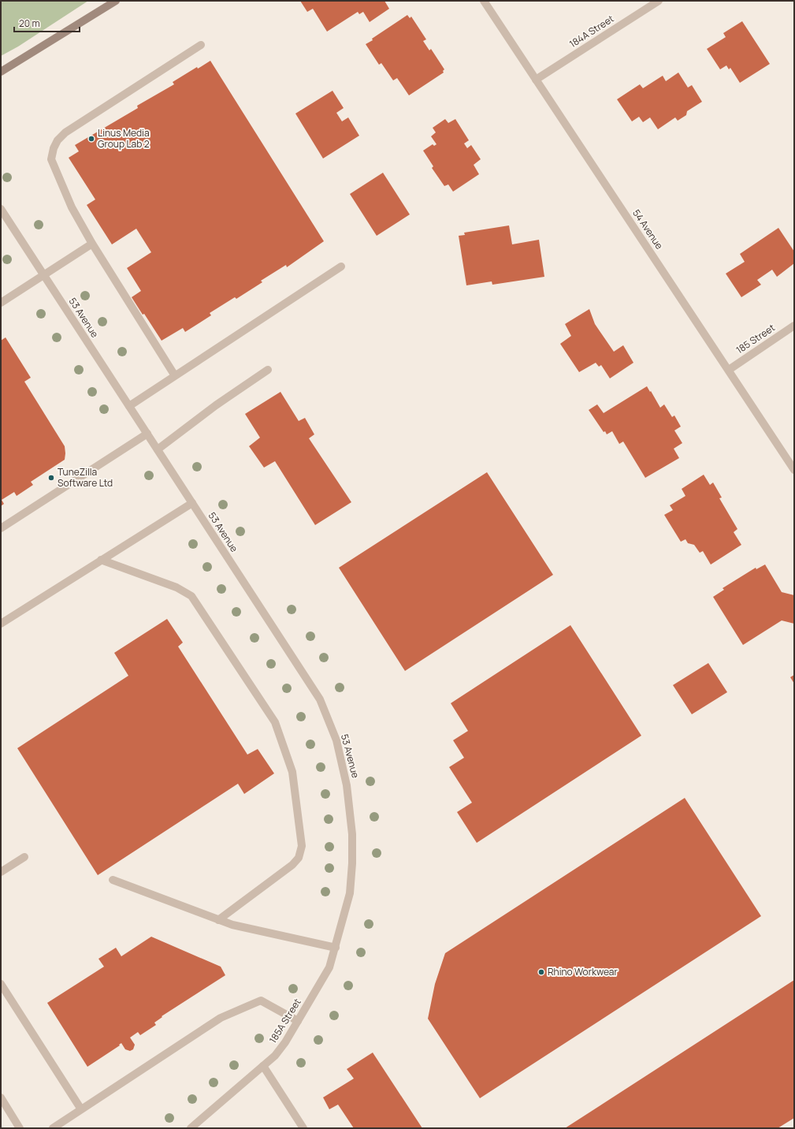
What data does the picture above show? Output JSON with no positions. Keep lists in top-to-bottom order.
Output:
{
  "streets": {
    "street": [
      "184A Street",
      "54 Avenue",
      "53 Avenue",
      "185 Street",
      "185A Street"
    ]
  },
  "crossings": [
    ["184A Street", "54 Avenue"],
    ["54 Avenue", "185 Street"],
    ["53 Avenue", "185A Street"]
  ],
  "places": ["Linus Media Group Lab 2", "TuneZilla Software Ltd", "Rhino Workwear"],
  "scale_bar": "20 m"
}
